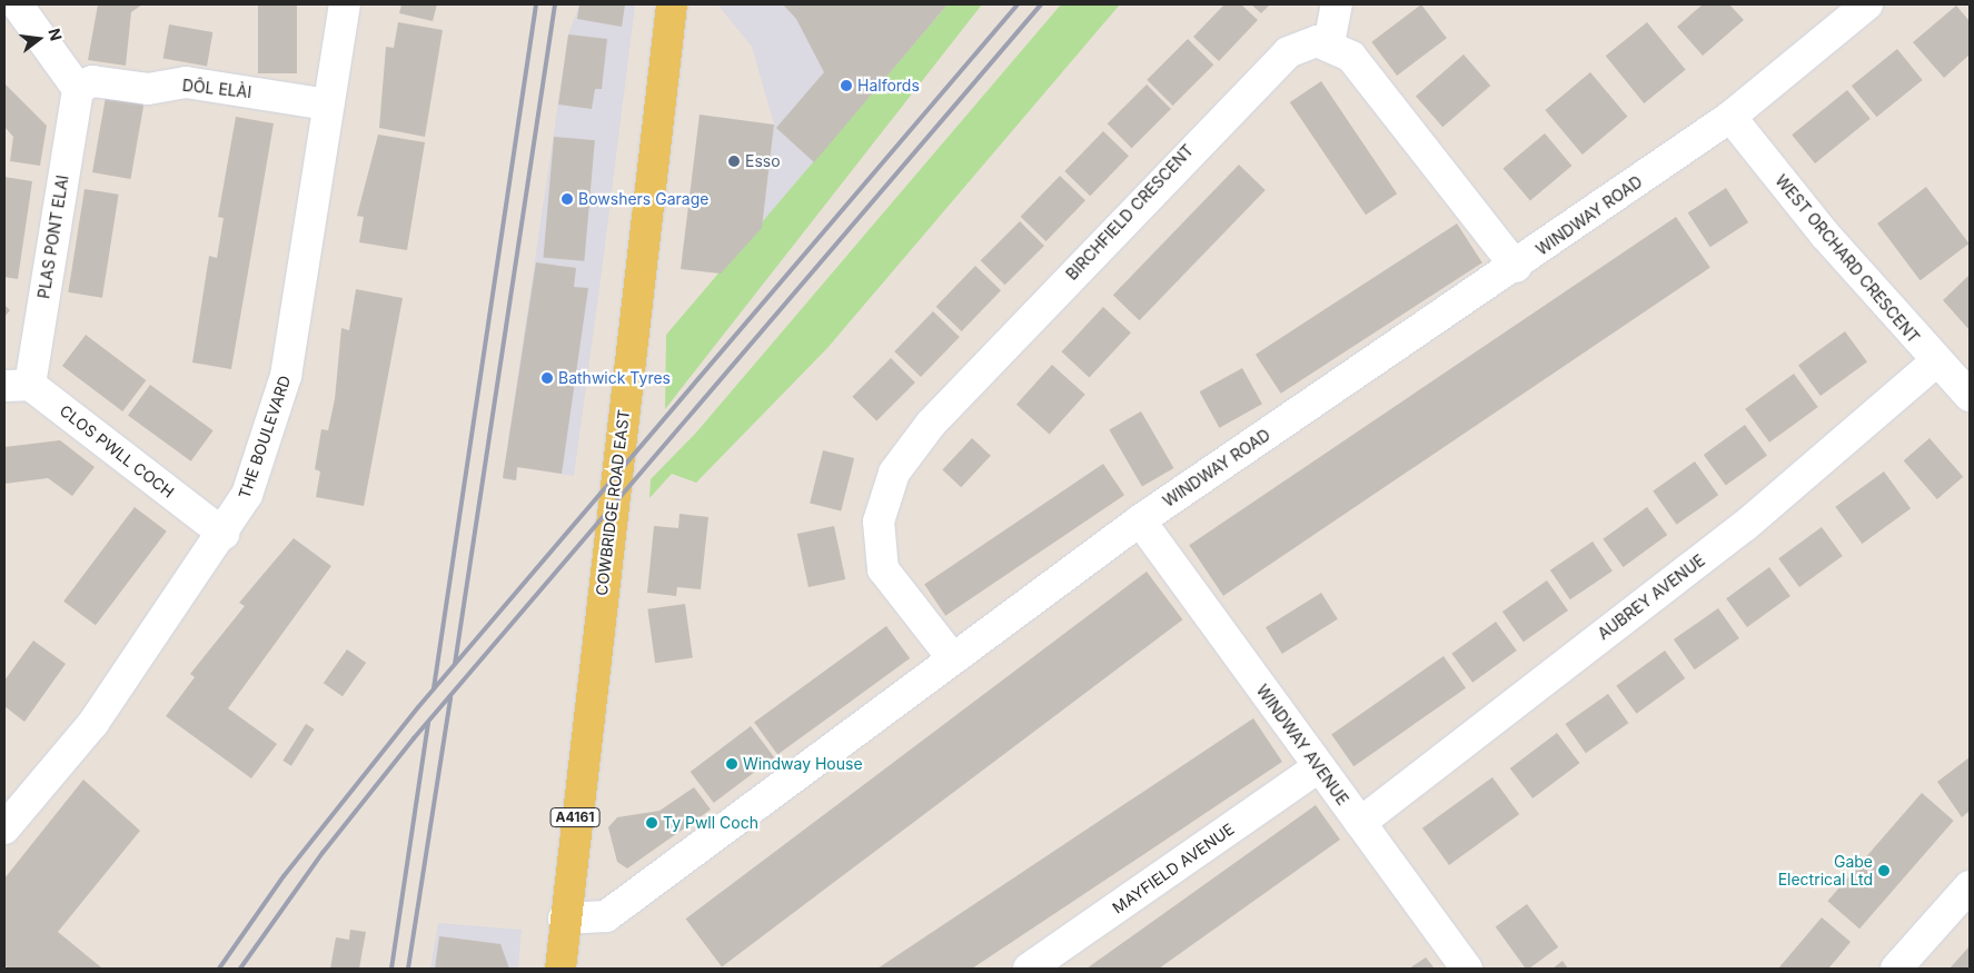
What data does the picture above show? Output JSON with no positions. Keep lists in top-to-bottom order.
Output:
{
  "streets": {
    "main road": ["COWBRIDGE ROAD EAST", "A4161"],
    "street": [
      "DÔL ELÀI",
      "BIRCHFIELD CRESCENT",
      "WINDWAY ROAD",
      "PLAS PONT ELAI",
      "WEST ORCHARD CRESCENT",
      "THE BOULEVARD",
      "CLOS PWLL COCH",
      "AUBREY AVENUE",
      "WINDWAY AVENUE",
      "MAYFIELD AVENUE"
    ]
  },
  "crossings": [
    ["DÔL ELÀI", "PLAS PONT ELAI"],
    ["DÔL ELÀI", "THE BOULEVARD"],
    ["BIRCHFIELD CRESCENT", "WINDWAY ROAD"],
    ["WINDWAY ROAD", "WEST ORCHARD CRESCENT"],
    ["WINDWAY ROAD", "COWBRIDGE ROAD EAST"],
    ["WINDWAY ROAD", "WINDWAY AVENUE"],
    ["PLAS PONT ELAI", "CLOS PWLL COCH"],
    ["WEST ORCHARD CRESCENT", "AUBREY AVENUE"],
    ["THE BOULEVARD", "CLOS PWLL COCH"],
    ["AUBREY AVENUE", "WINDWAY AVENUE"],
    ["WINDWAY AVENUE", "MAYFIELD AVENUE"]
  ],
  "places": [
    "Halfords",
    "Esso",
    "Bowshers Garage",
    "Bathwick Tyres",
    "Windway House",
    "Ty Pwll Coch",
    "Gabe Electrical Ltd"
  ],
  "north": "right"
}
